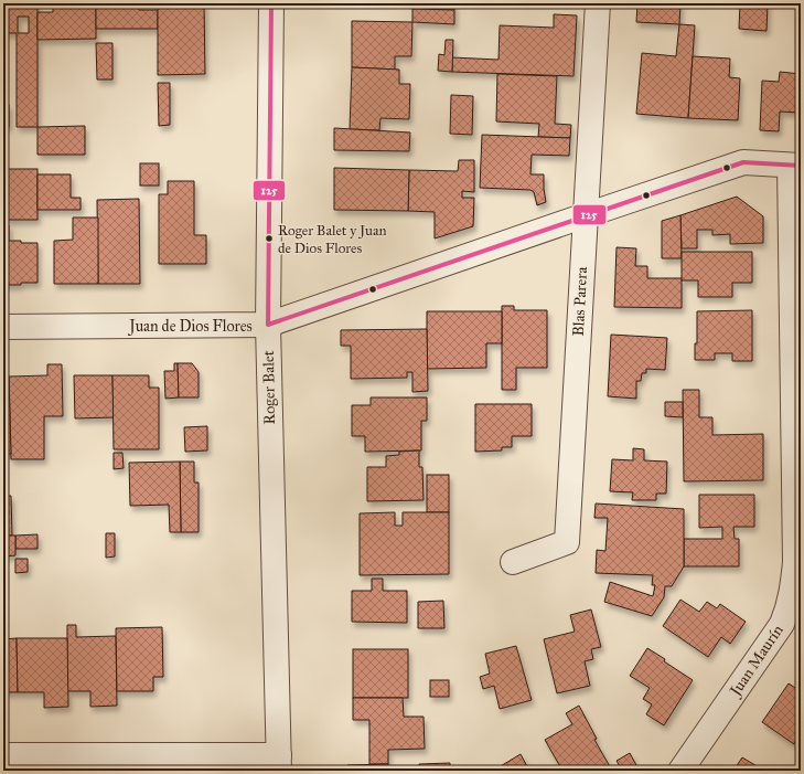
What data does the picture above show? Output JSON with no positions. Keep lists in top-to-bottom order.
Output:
{
  "streets": {
    "street": [
      "Blas Parera",
      "Juan de Dios Flores",
      "Roger Balet",
      "Juan Maurín"
    ]
  },
  "crossings": [
    ["Blas Parera", "Juan de Dios Flores"],
    ["Juan de Dios Flores", "Roger Balet"],
    ["Juan de Dios Flores", "Juan Maurín"]
  ],
  "places": ["Roger Balet y Juan de Dios Flores"],
  "lines": ["transit line 125"]
}
